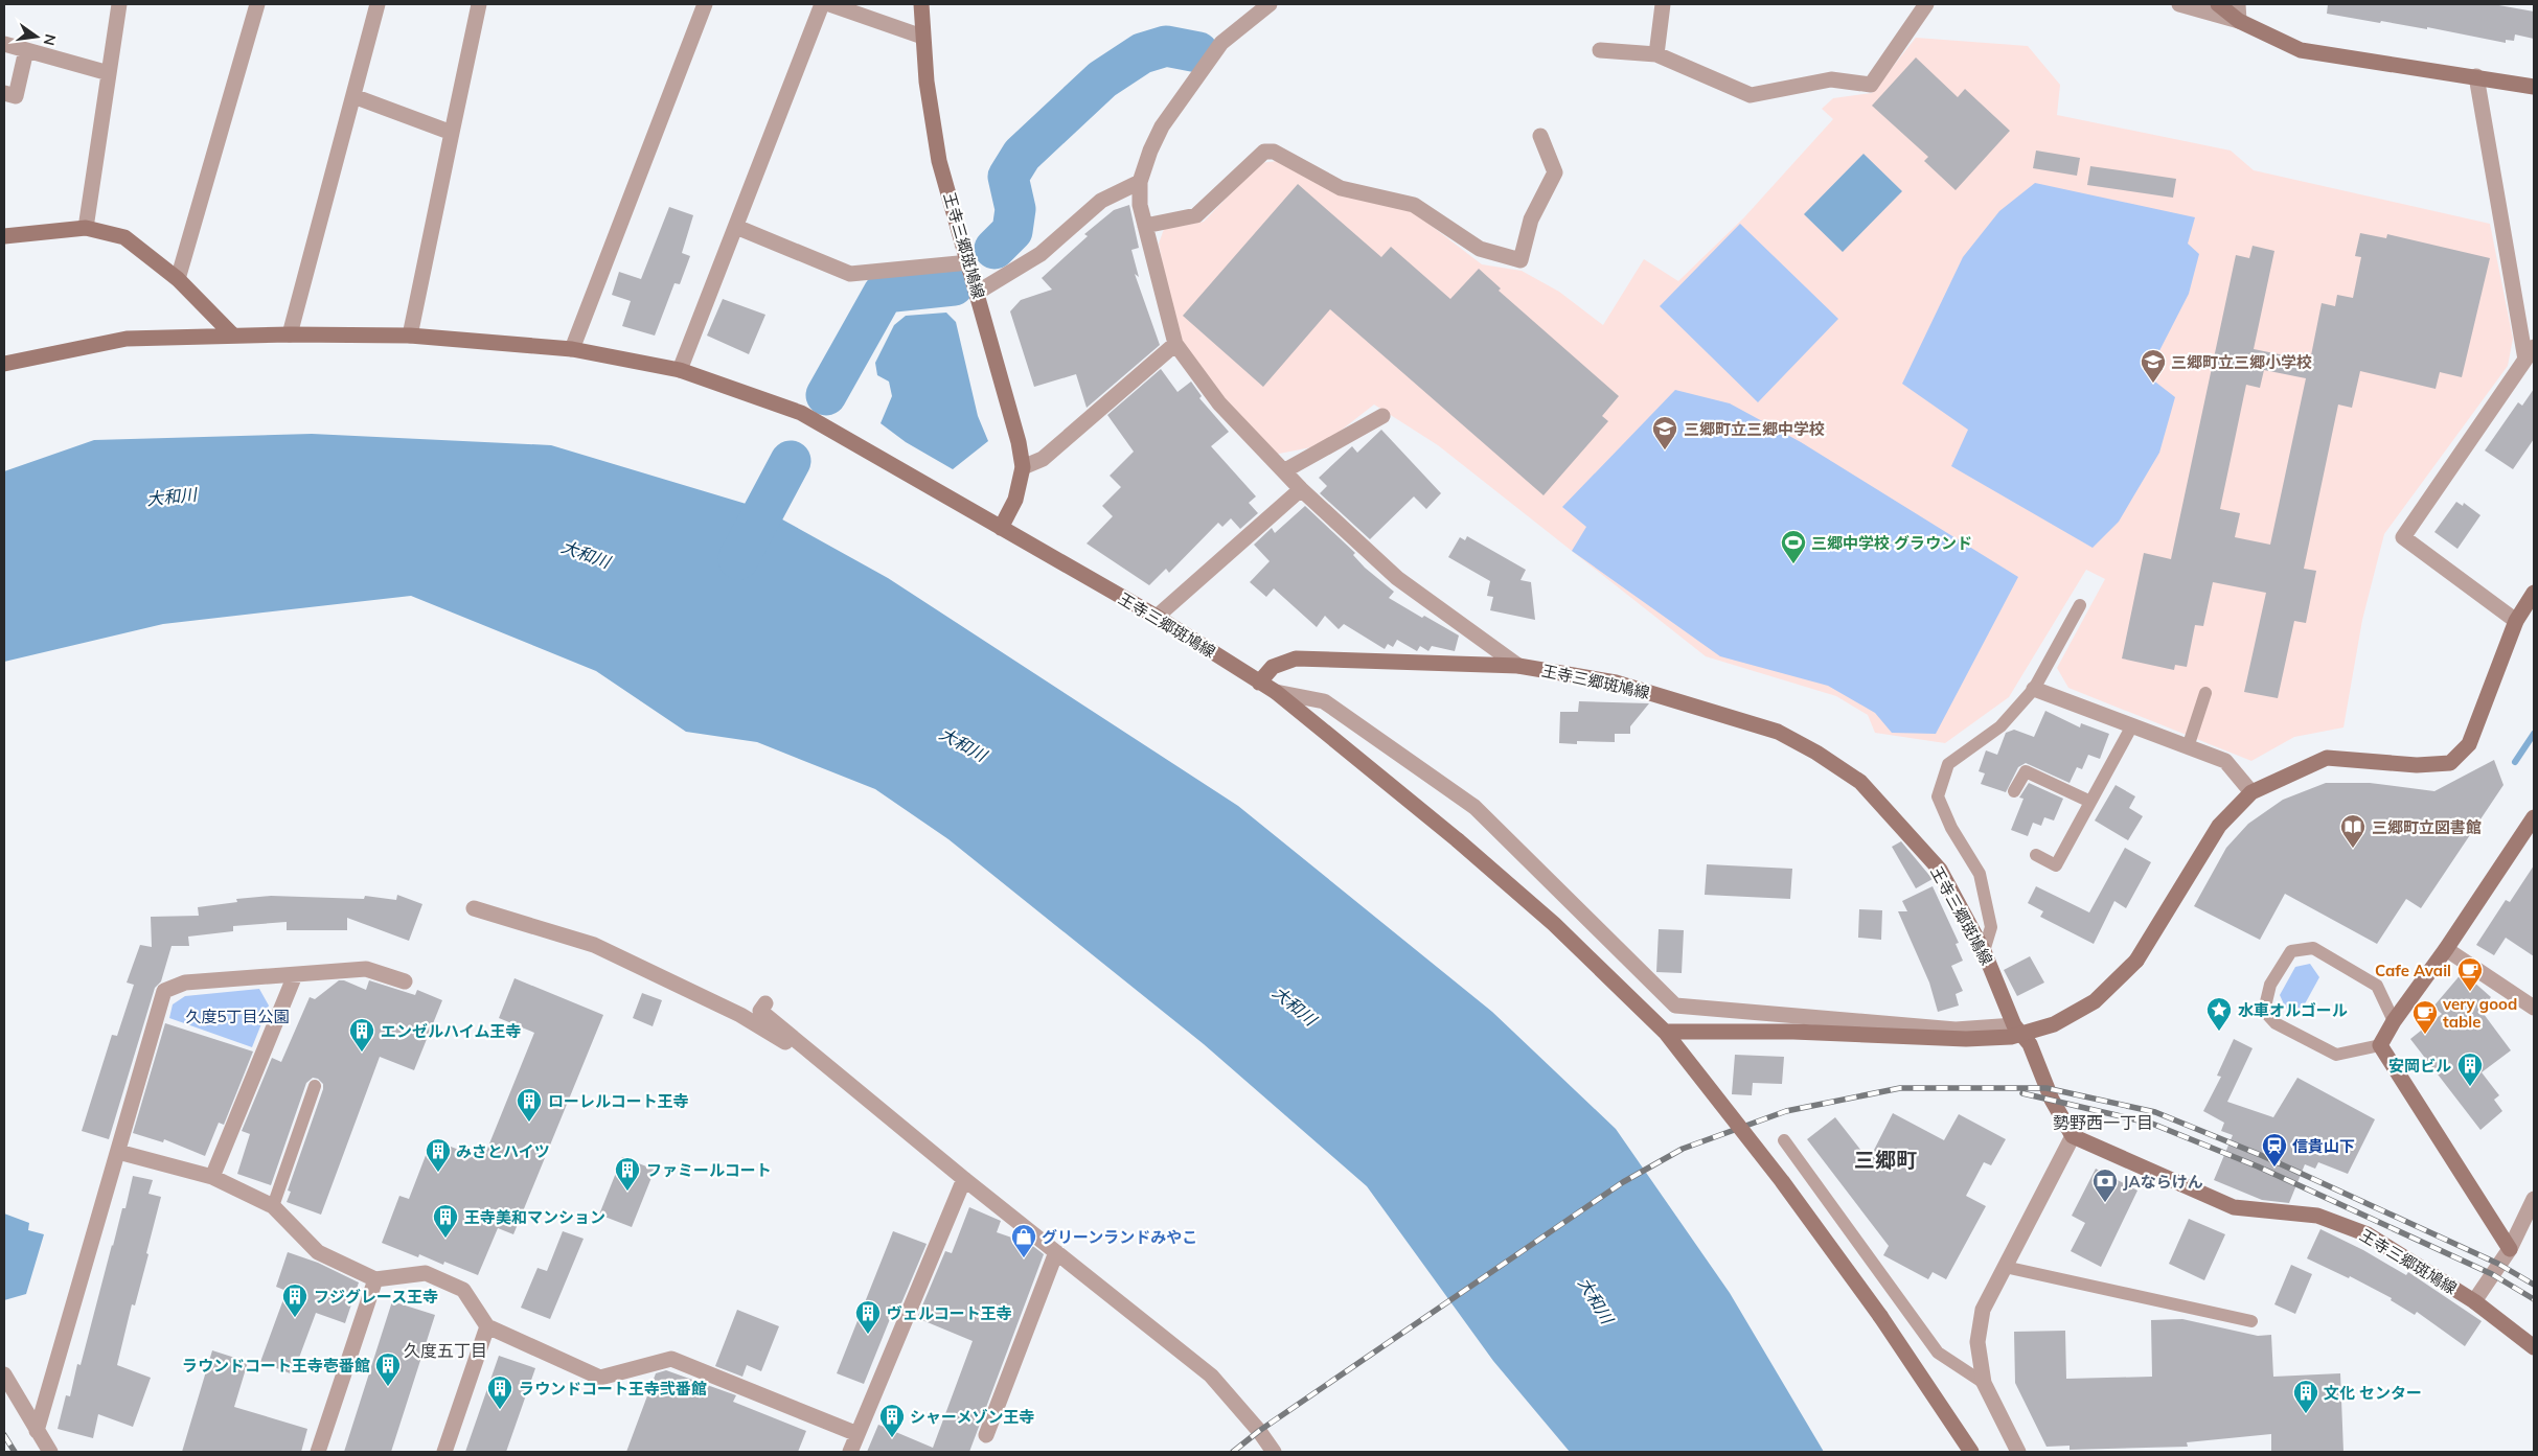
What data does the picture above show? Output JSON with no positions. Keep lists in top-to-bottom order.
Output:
{
  "streets": {
    "street": ["王寺三郷斑鳩線"]
  },
  "districts": ["勢野西一丁目", "三郷町", "久度五丁目"],
  "water": ["大和川"],
  "parks": ["久度5丁目公園"],
  "places": {
    "school or university": ["三郷町立三郷小学校", "三郷町立三郷中学校"],
    "sports": ["三郷中学校 グラウンド"],
    "library": ["三郷町立図書館"],
    "cafe": ["Cafe Avail", "very good table"],
    "place": ["水車オルゴール"],
    "building": [
      "エンゼルハイム王寺",
      "安岡ビル",
      "ローレルコート王寺",
      "みさとハイツ",
      "ファミールコート",
      "王寺美和マンション",
      "フジグレース王寺",
      "ヴェルコート王寺",
      "ラウンドコート王寺壱番館",
      "ラウンドコート王寺弐番館",
      "文化 センター",
      "シャーメゾン王寺"
    ],
    "station": ["信貴山下"],
    "bank": ["JAならけん"],
    "shop": ["グリーンランドみやこ"]
  },
  "north": "right"
}
